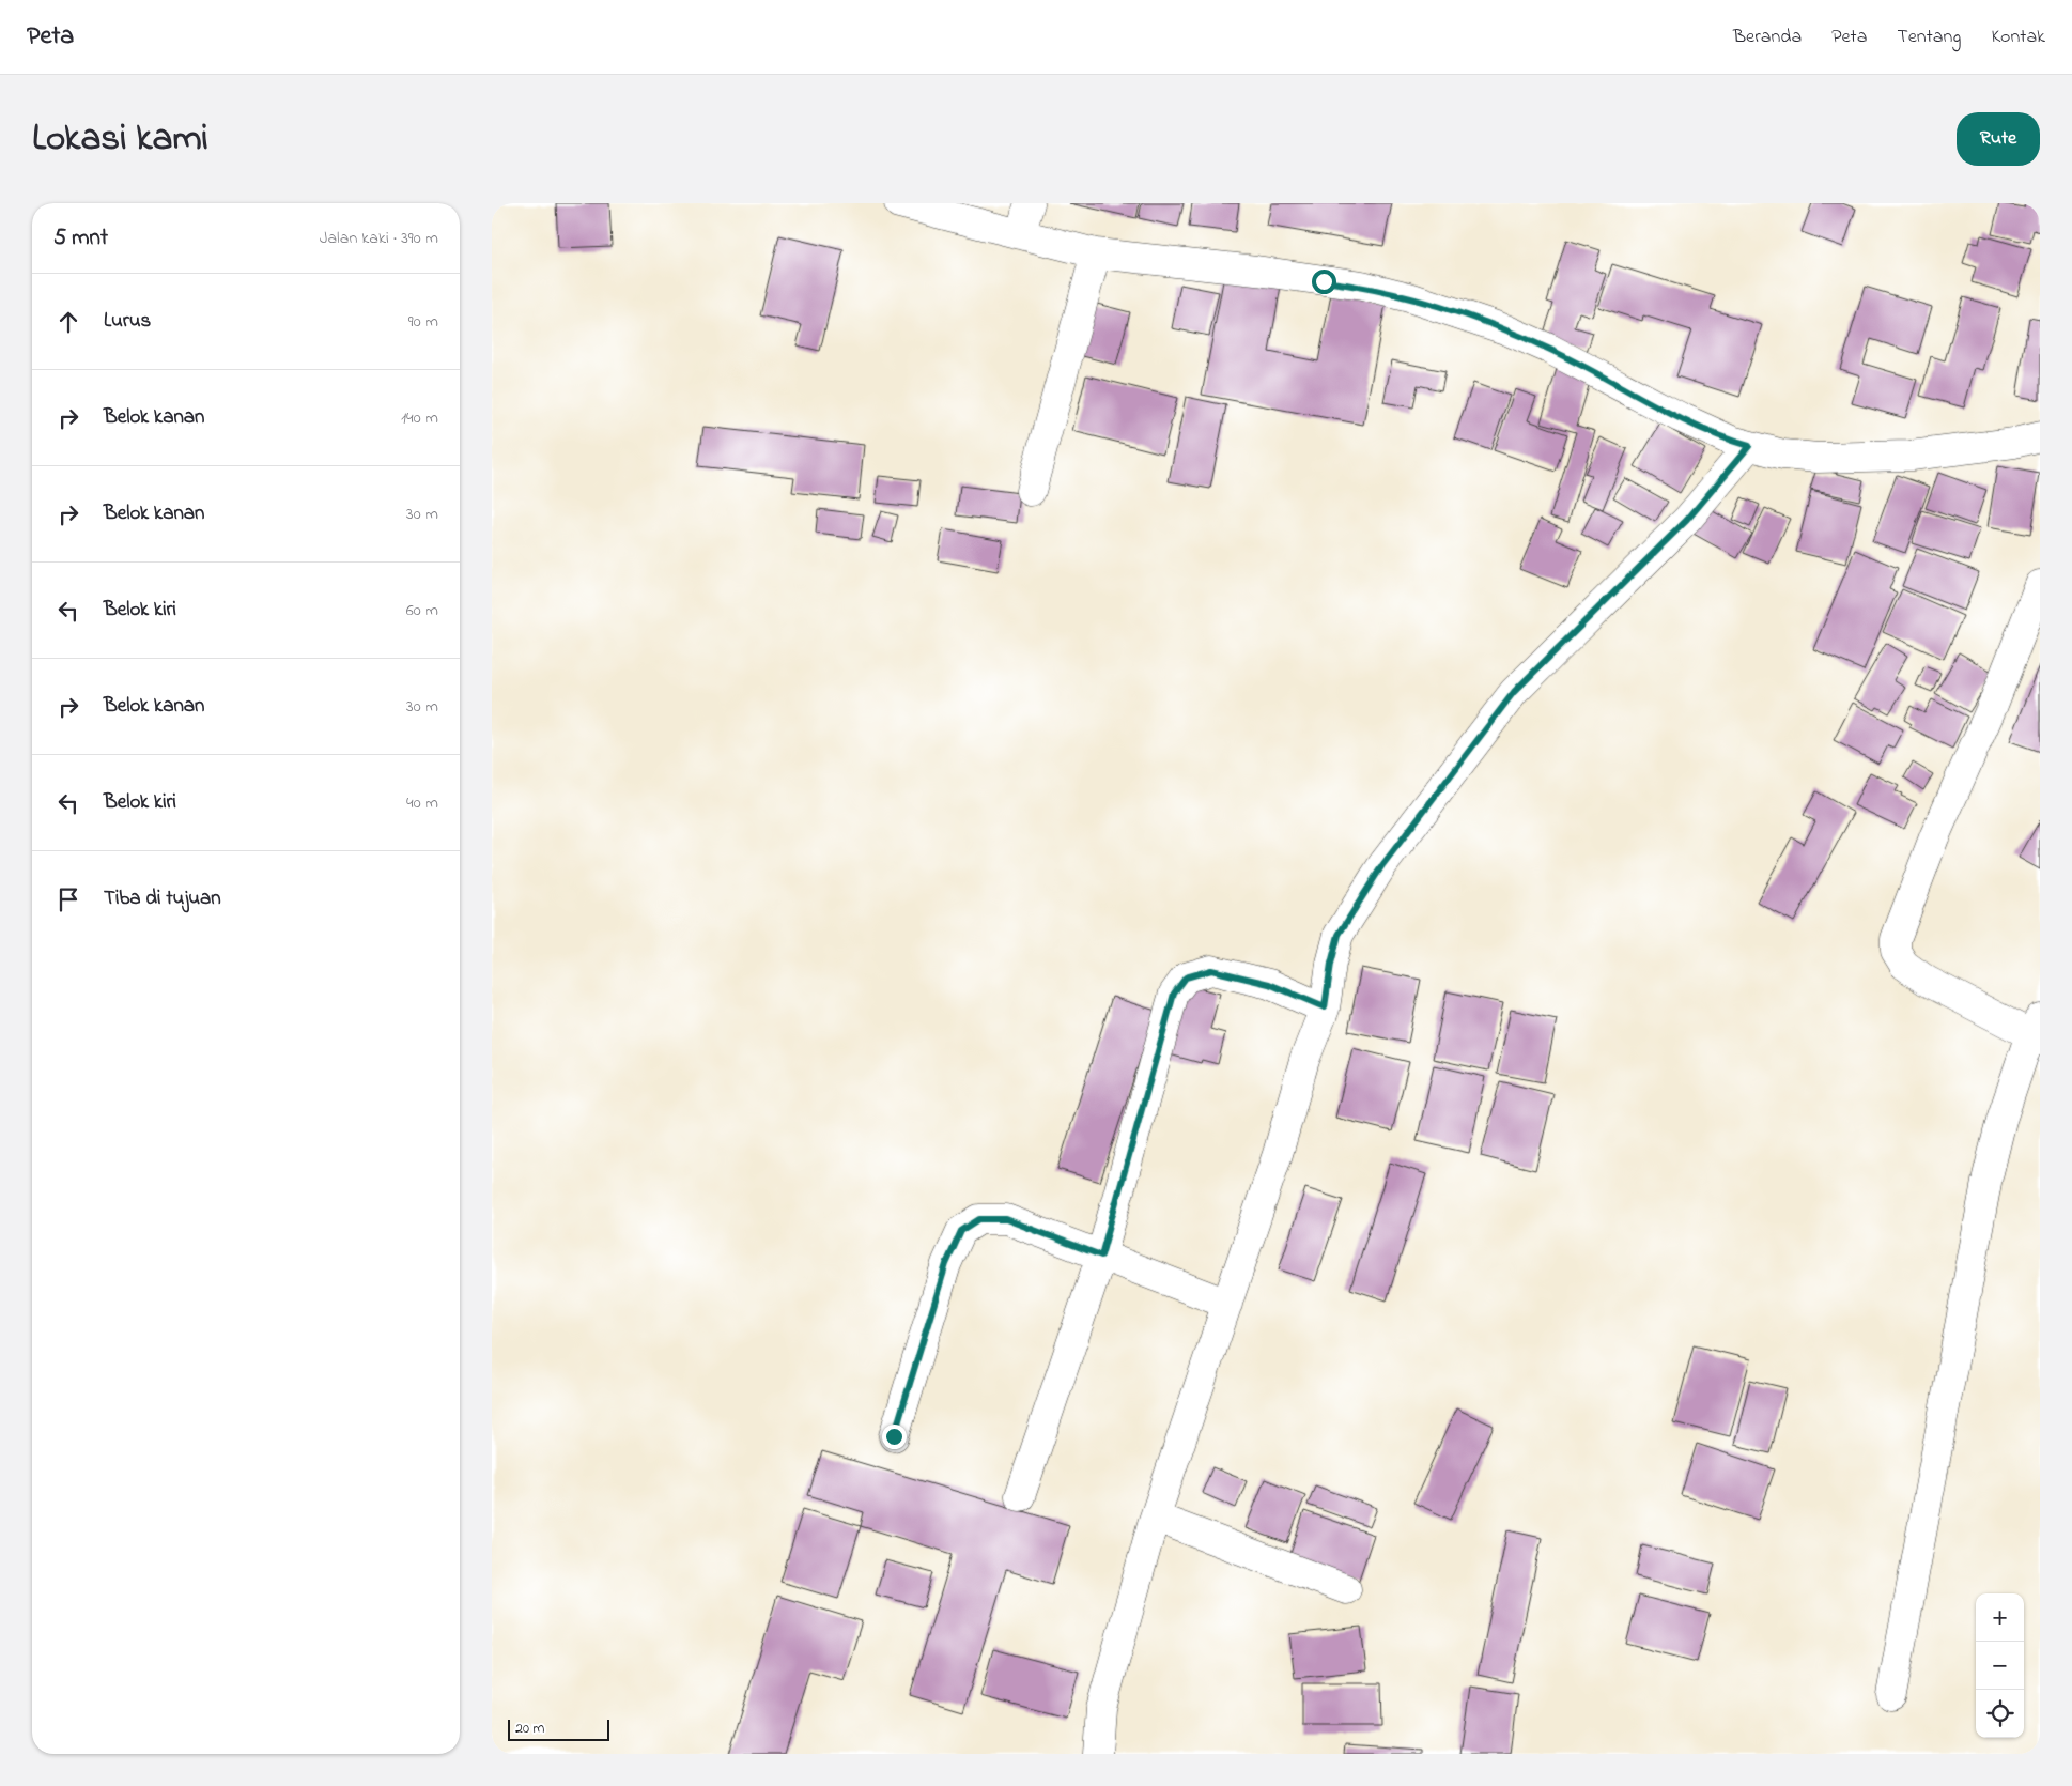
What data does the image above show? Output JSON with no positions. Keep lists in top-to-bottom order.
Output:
{
  "scale_bar": "20 m",
  "page": {
    "header": "Peta",
    "nav": [
      "Beranda",
      "Peta",
      "Tentang",
      "Kontak"
    ],
    "title": "Lokasi kami",
    "buttons": "Rute",
    "heading": ["5 mnt", "Jalan kaki · 390 m"],
    "list": [
      ["Lurus", "90 m"],
      ["Belok kanan", "140 m"],
      ["Belok kanan", "30 m"],
      ["Belok kiri", "60 m"],
      ["Belok kanan", "30 m"],
      ["Belok kiri", "40 m"],
      "Tiba di tujuan"
    ],
    "map_buttons": ["+", "−"],
    "scale": "20 m"
  }
}
